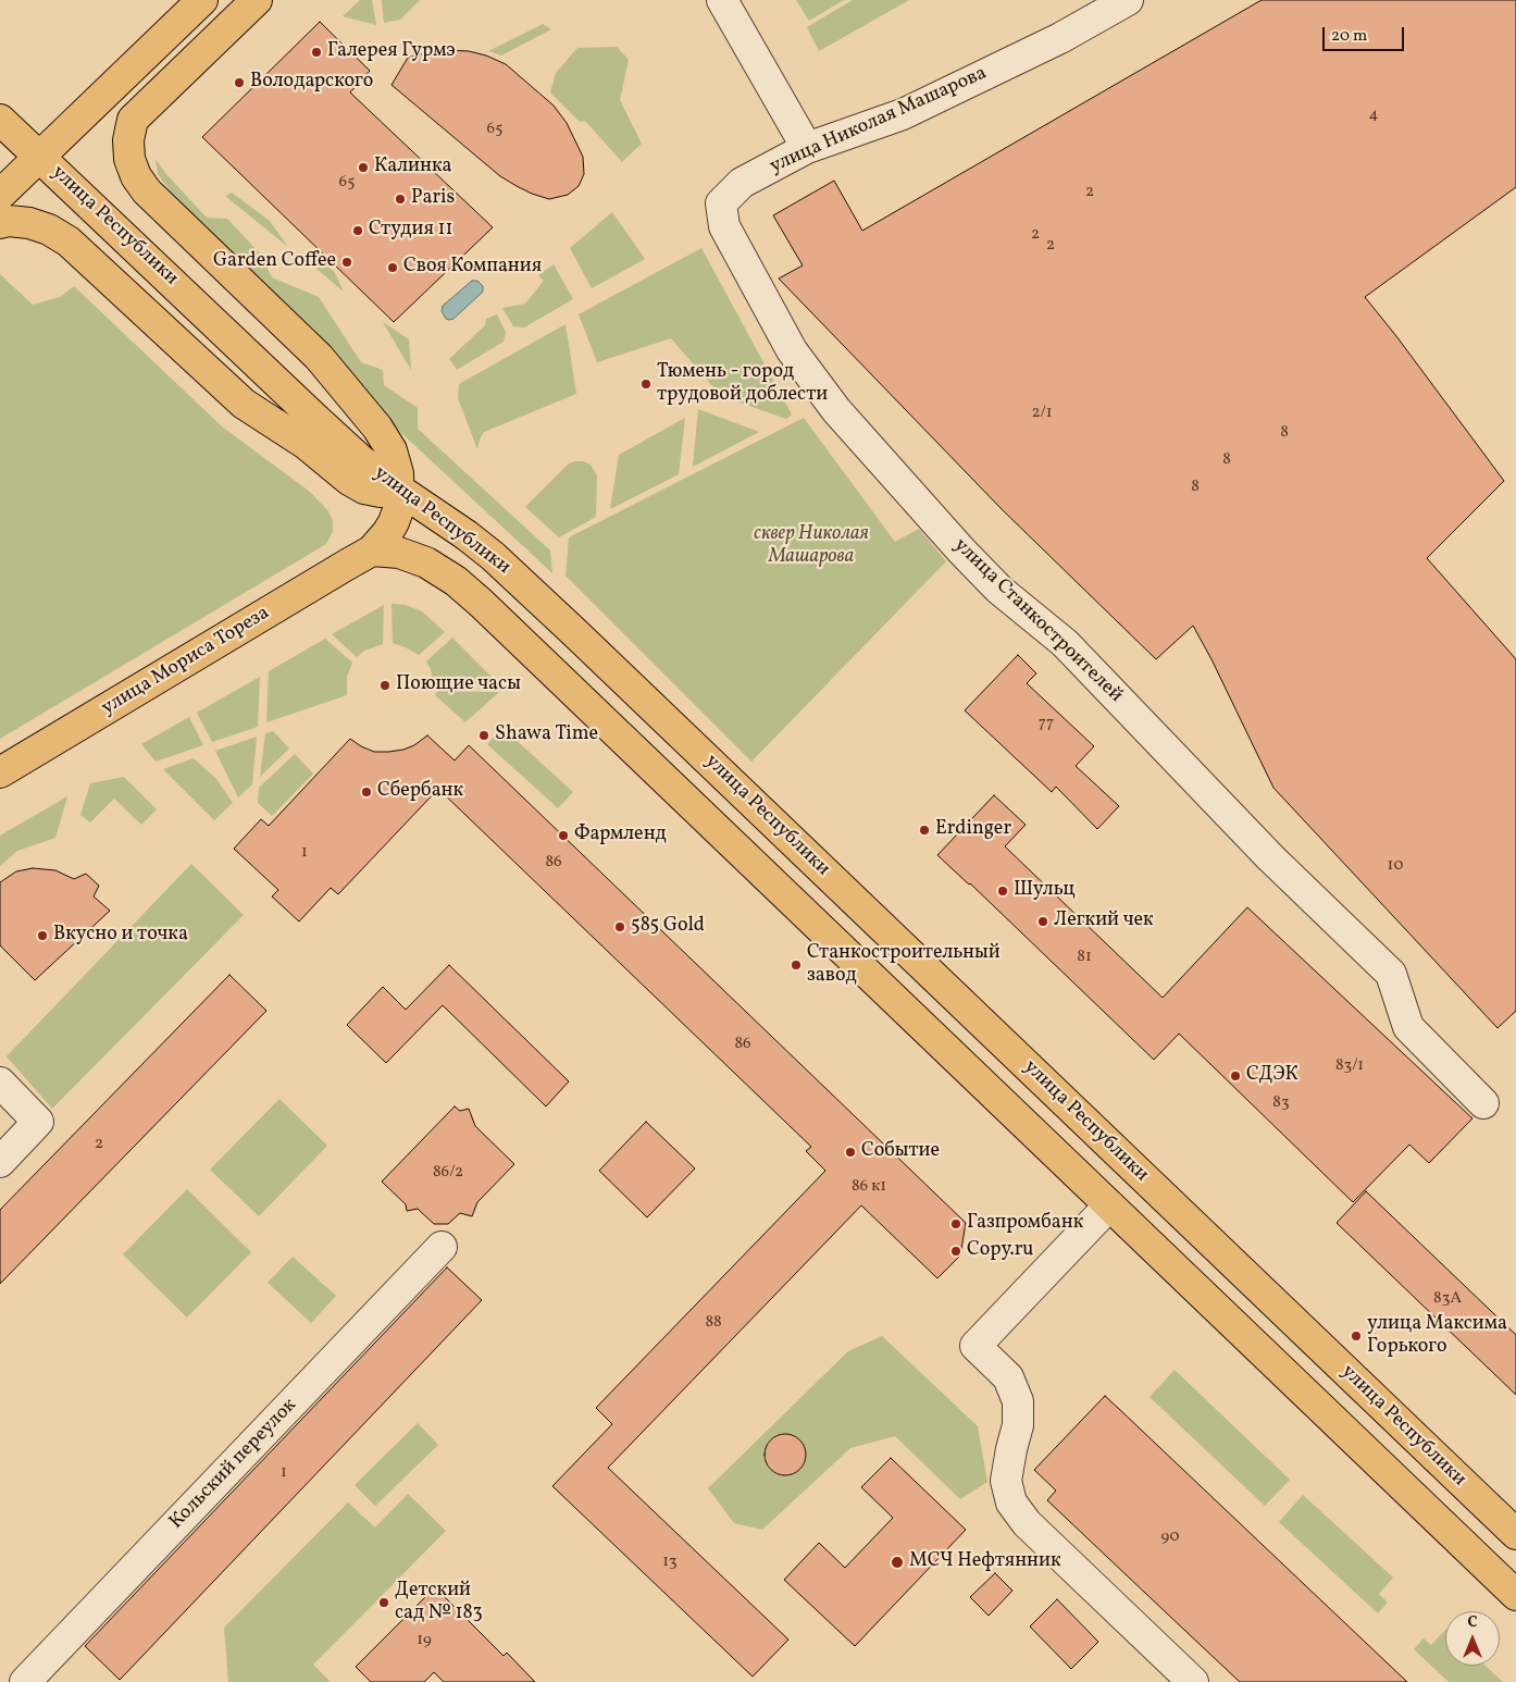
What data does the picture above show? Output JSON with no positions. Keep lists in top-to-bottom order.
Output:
{
  "streets": {
    "main road": ["улица Республики", "улица Мориса Тореза"],
    "street": ["улица Николая Машарова", "улица Станкостроителей", "Кольский переулок"]
  },
  "crossings": [
    ["улица Николая Машарова", "улица Станкостроителей"],
    ["улица Республики", "улица Мориса Тореза"]
  ],
  "parks": ["сквер Николая Машарова"],
  "places": [
    "Галерея Гурмэ",
    "Володарского",
    "Калинка",
    "Paris",
    "Студия 11",
    "Garden Coffee",
    "Своя Компания",
    "Тюмень - город трудовой доблести",
    "Поющие часы",
    "Shawa Time",
    "Сбербанк",
    "Erdinger",
    "Фармленд",
    "Шульц",
    "Легкий чек",
    "585 Gold",
    "Вкусно и точка",
    "Станкостроительный завод",
    "СДЭК",
    "Событие",
    "Газпромбанк",
    "Copy.ru",
    "улица Максима Горького",
    "МСЧ Нефтянник",
    "Детский сад № 183"
  ],
  "house_numbers": [
    "4",
    "65",
    "65",
    "2",
    "2",
    "2",
    "2/1",
    "8",
    "8",
    "8",
    "77",
    "1",
    "86",
    "10",
    "81",
    "86",
    "83/1",
    "83",
    "2",
    "86/2",
    "86 к1",
    "83А",
    "88",
    "1",
    "90",
    "13",
    "19"
  ],
  "scale_bar": "20 m",
  "north": "top"
}
